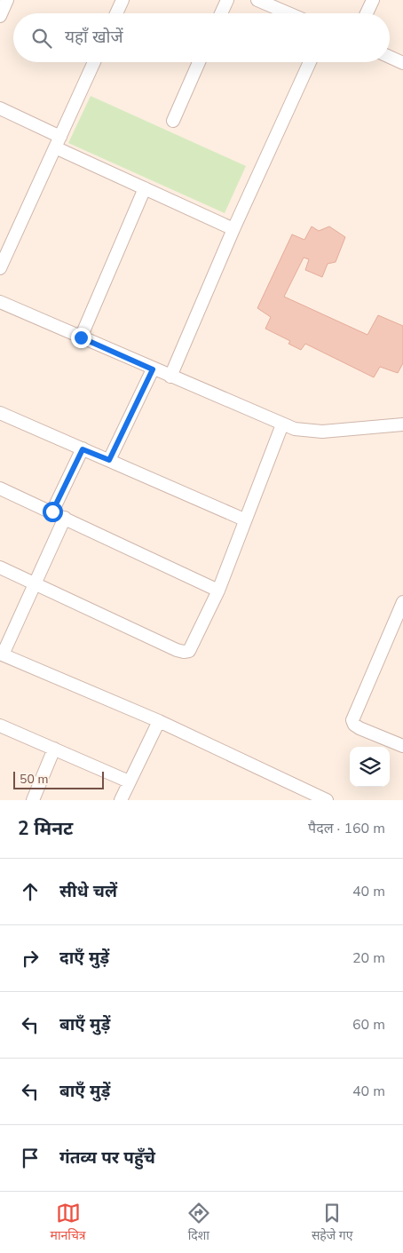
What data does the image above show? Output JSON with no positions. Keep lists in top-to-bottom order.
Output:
{
  "scale_bar": "50 m",
  "page": {
    "search": "यहाँ खोजें",
    "scale": "50 m",
    "heading": ["2 मिनट", "पैदल · 160 m"],
    "list": [
      ["सीधे चलें", "40 m"],
      ["दाएँ मुड़ें", "20 m"],
      ["बाएँ मुड़ें", "60 m"],
      ["बाएँ मुड़ें", "40 m"],
      "गंतव्य पर पहुँचे"
    ],
    "nav": ["मानचित्र", "दिशा", "सहेजे गए"]
  }
}
